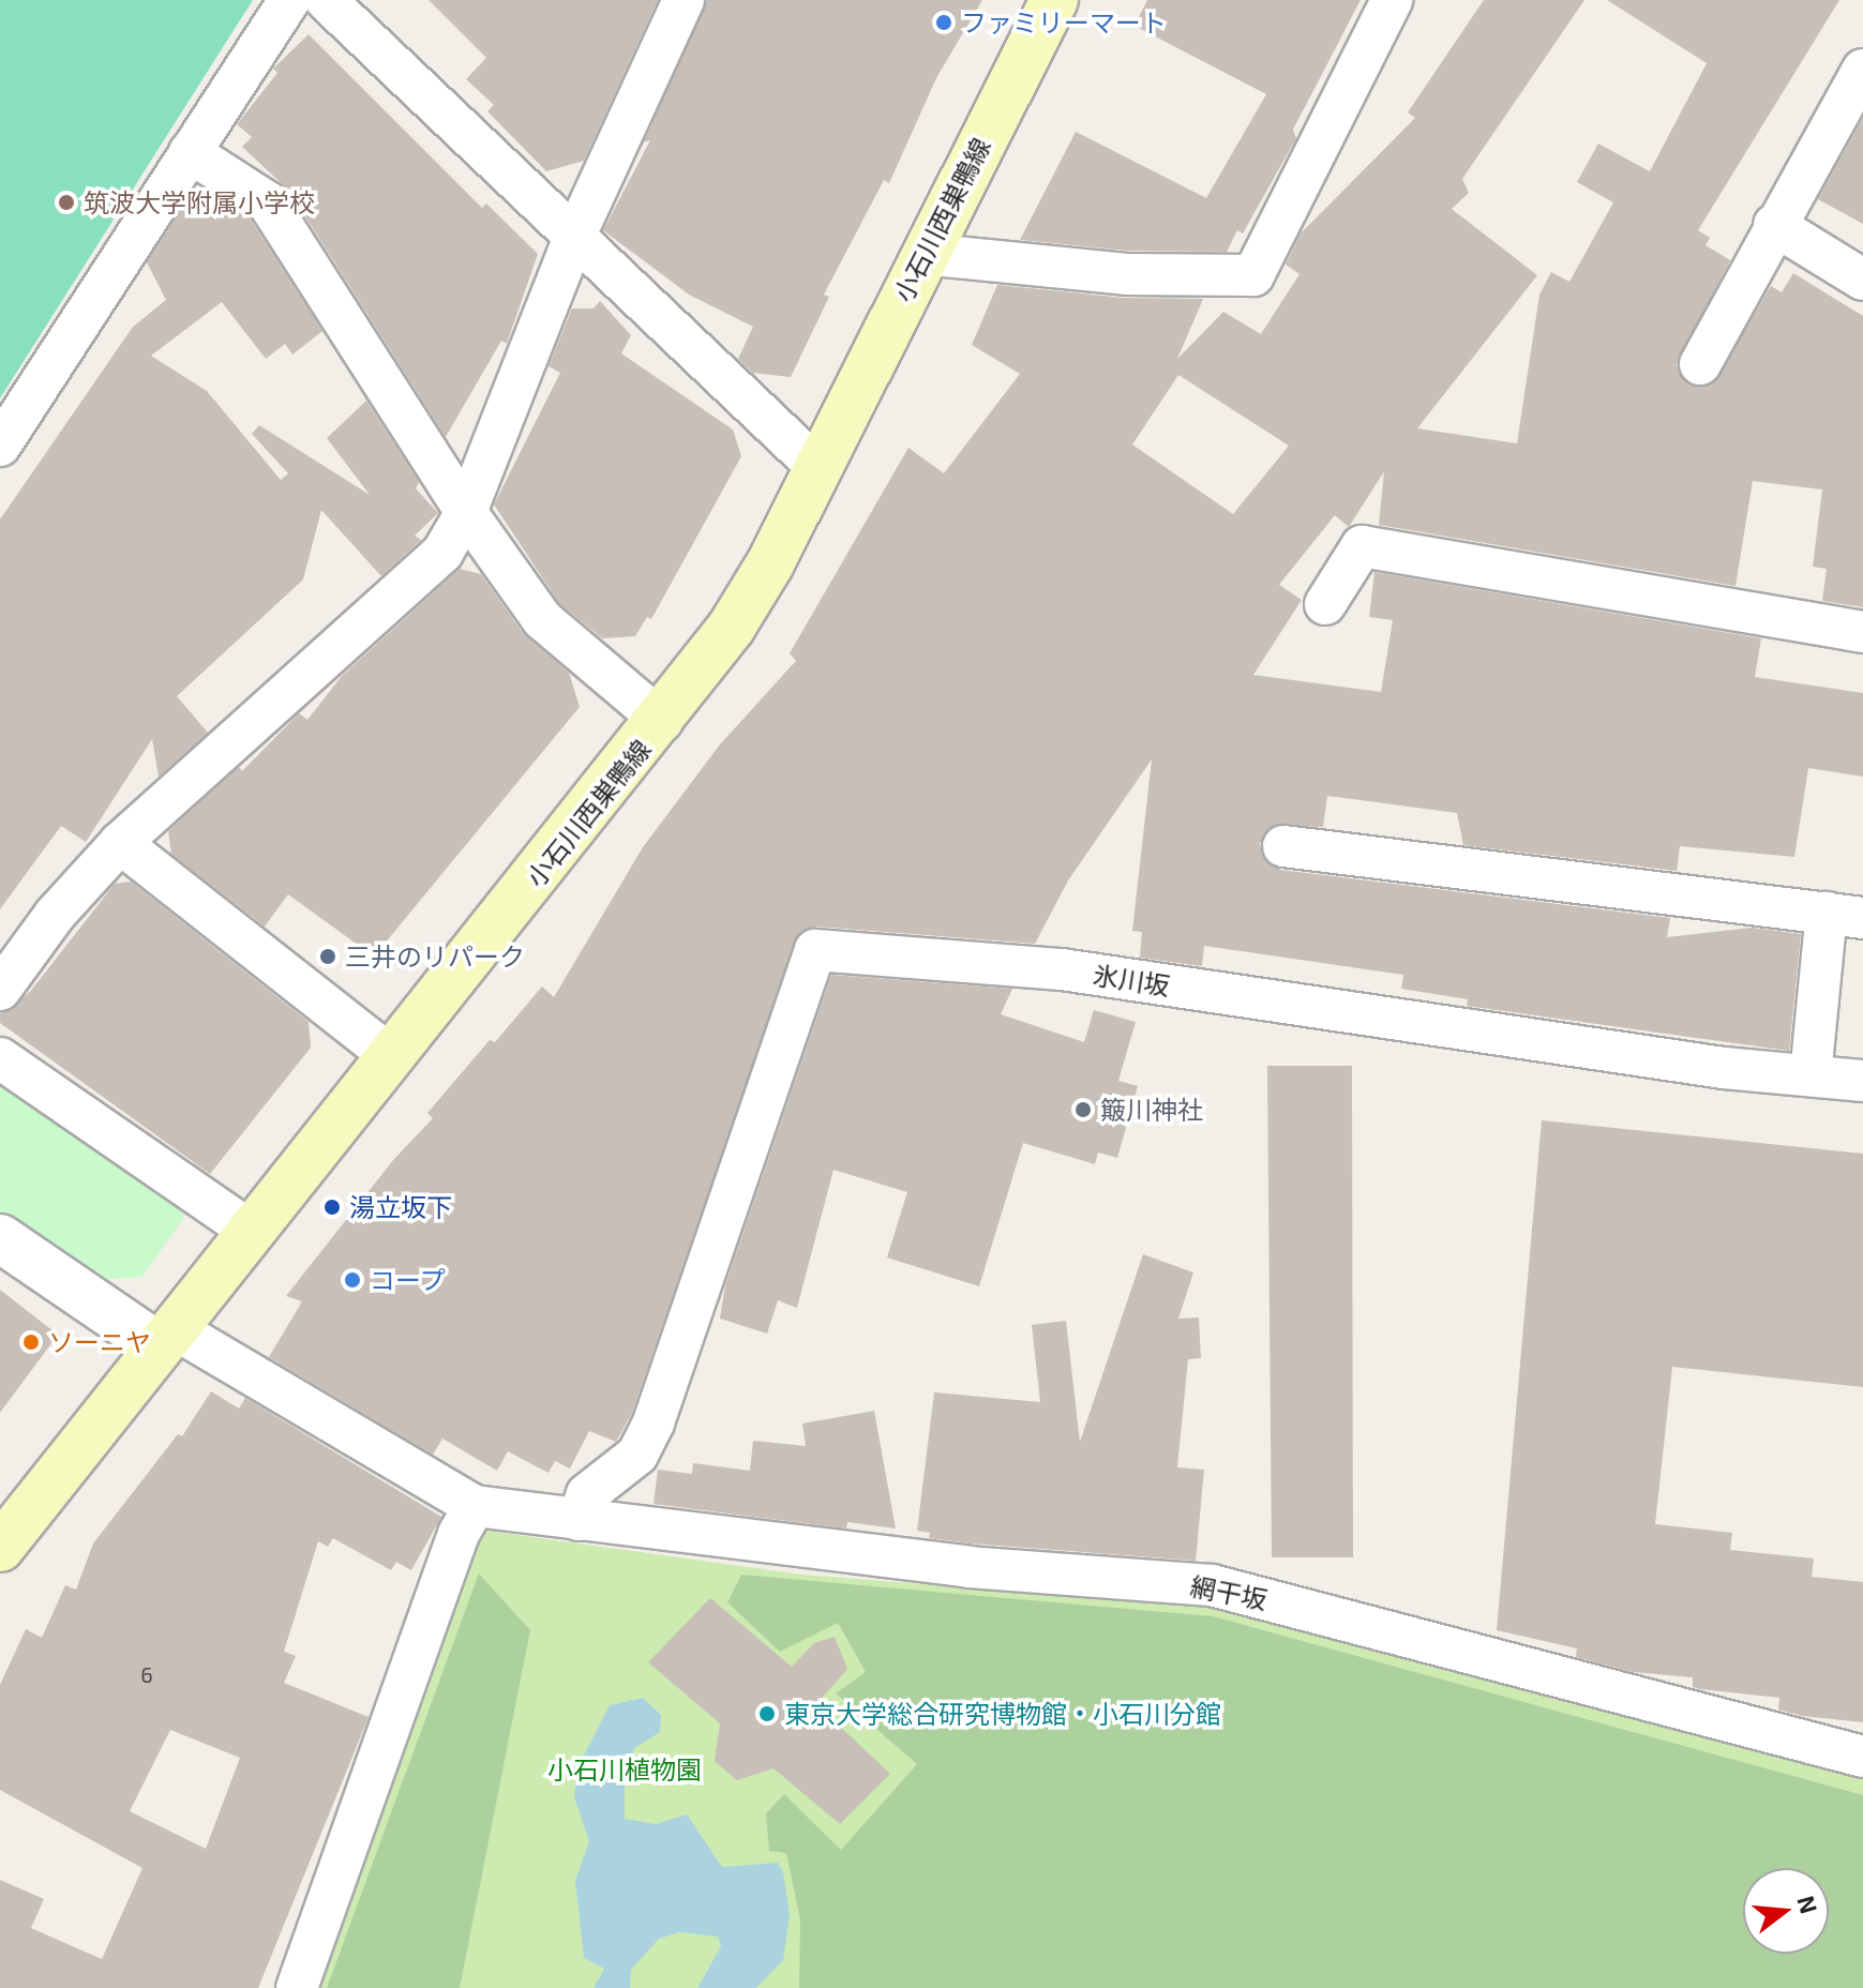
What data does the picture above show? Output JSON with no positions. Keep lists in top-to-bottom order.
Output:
{
  "streets": {
    "main road": ["小石川西巣鴨線"],
    "street": ["氷川坂", "網干坂"]
  },
  "crossings": [
    ["氷川坂", "網干坂"]
  ],
  "parks": ["小石川植物園"],
  "places": [
    "ファミリーマート",
    "筑波大学附属小学校",
    "三井のリパーク",
    "簸川神社",
    "湯立坂下",
    "コープ",
    "ソーニヤ",
    "東京大学総合研究博物館・小石川分館"
  ],
  "house_numbers": ["6"],
  "north": "right"
}
